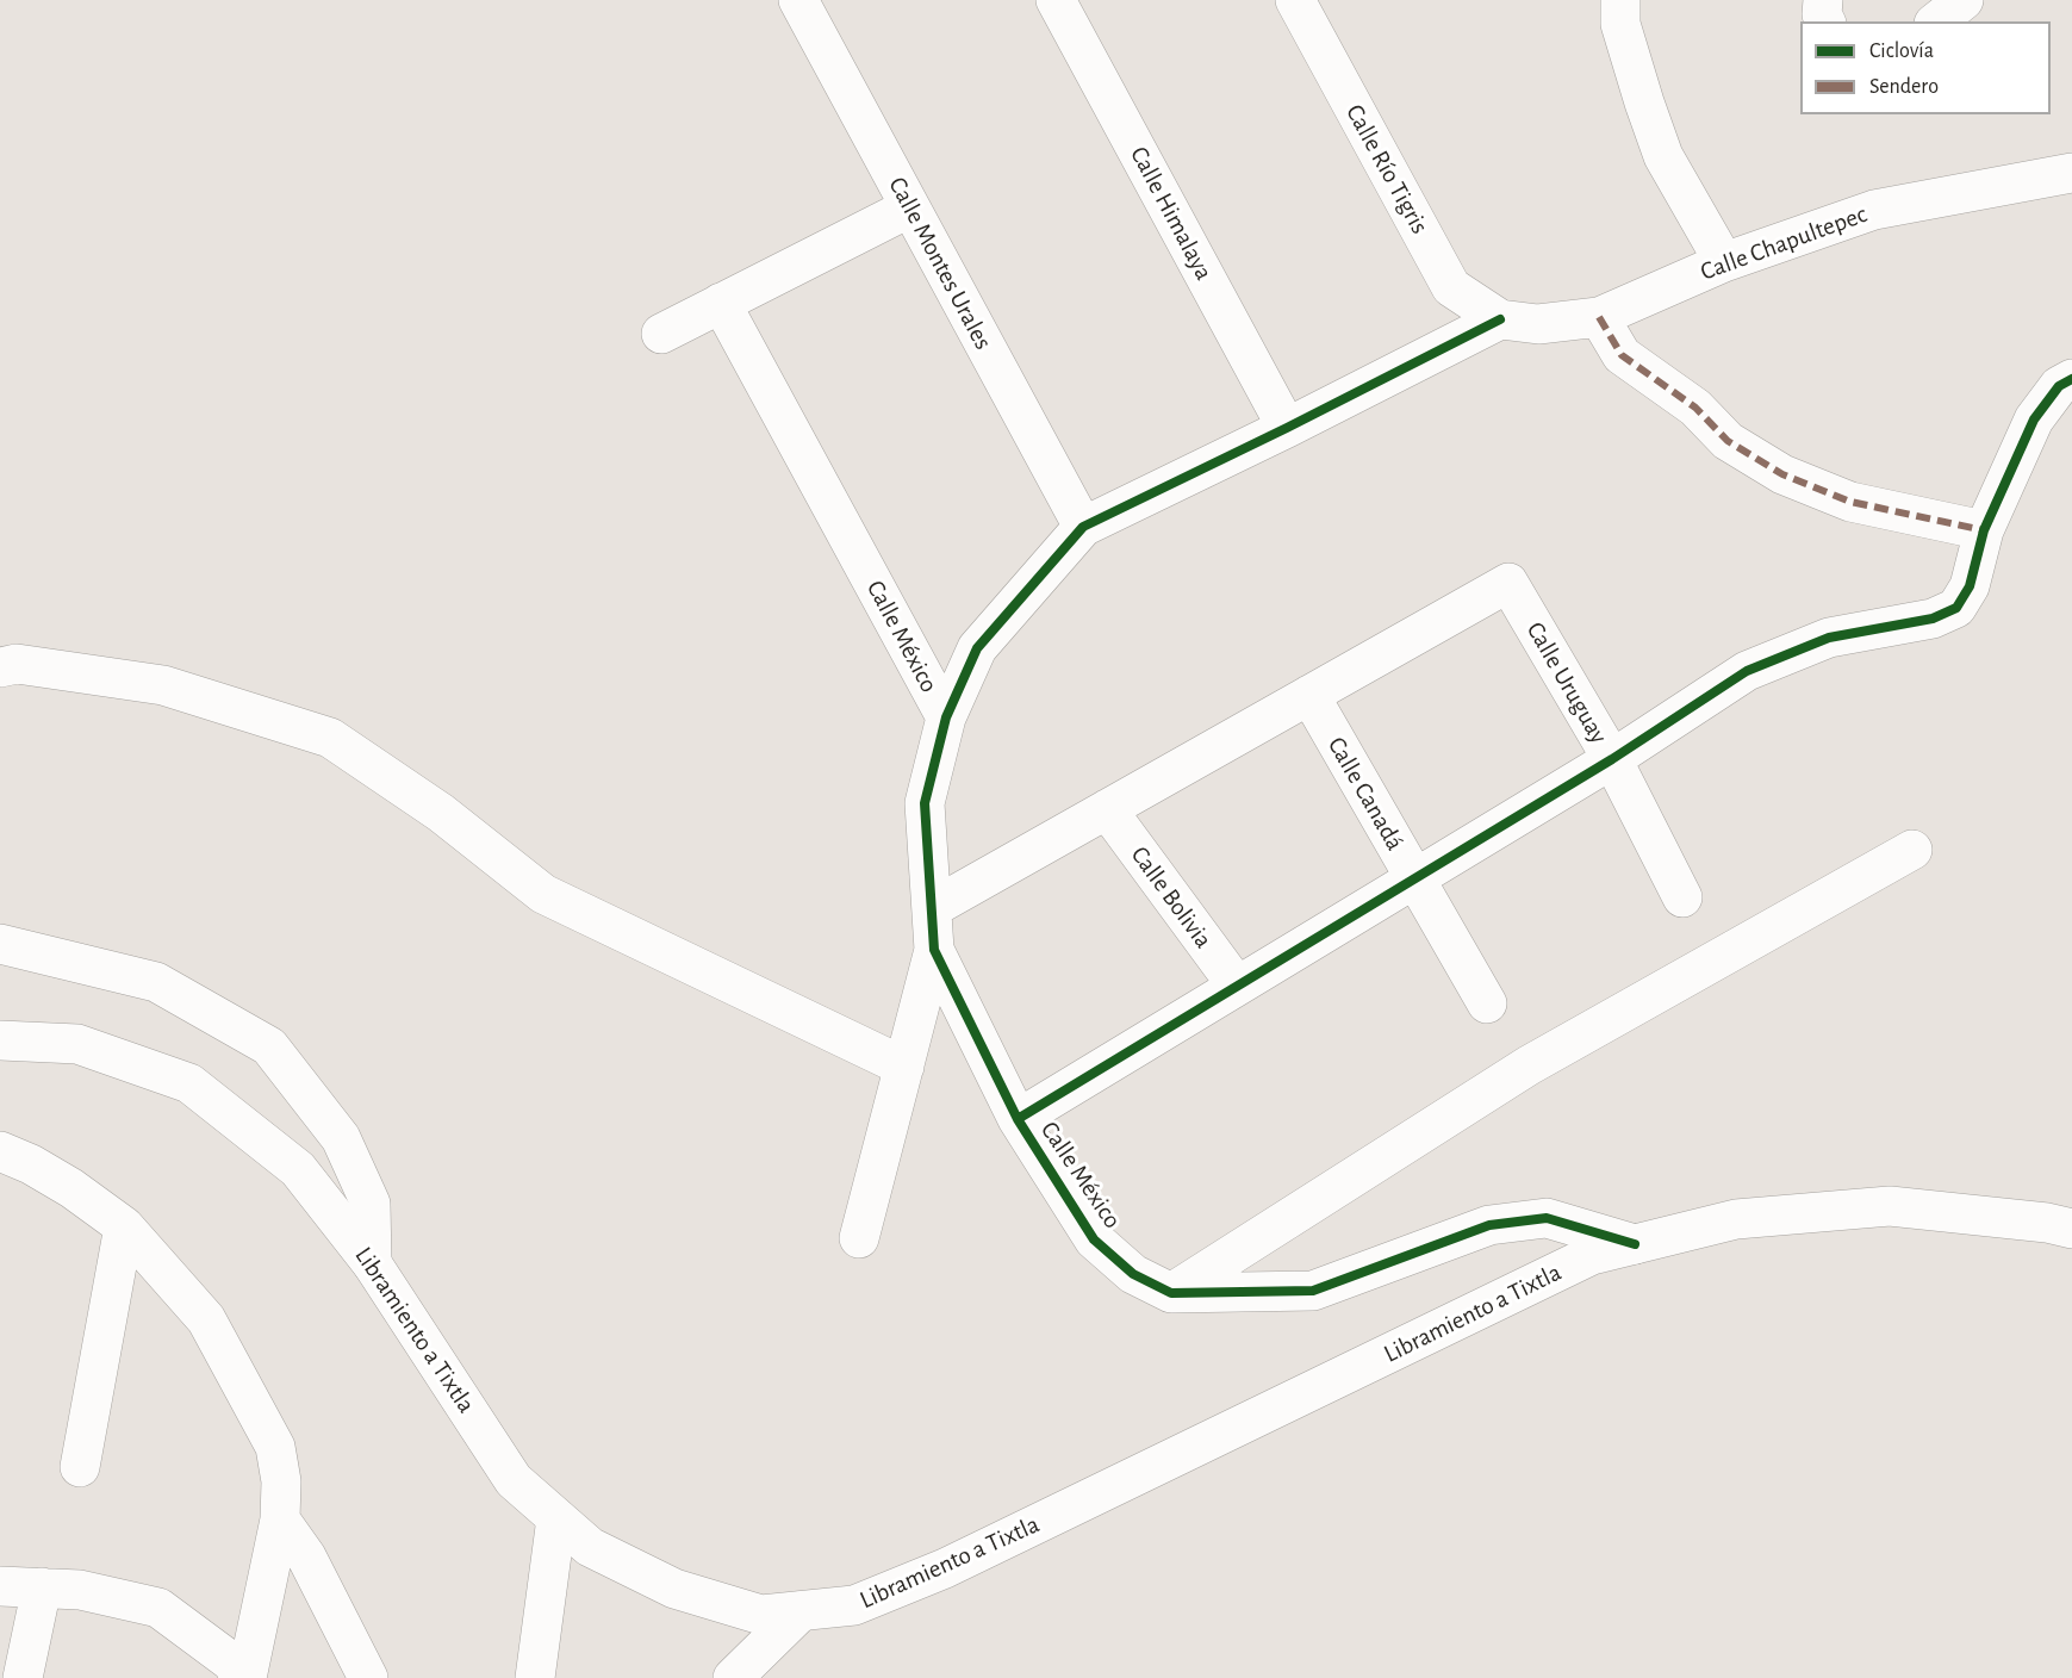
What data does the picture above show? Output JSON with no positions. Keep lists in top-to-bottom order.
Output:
{
  "streets": {
    "street": [
      "Calle Río Tigris",
      "Calle Himalaya",
      "Calle Chapultepec",
      "Calle Montes Urales",
      "Calle México",
      "Calle Uruguay",
      "Calle Canadá",
      "Calle Bolivia",
      "Libramiento a Tixtla"
    ]
  },
  "crossings": [
    ["Calle Río Tigris", "Calle Chapultepec"],
    ["Calle México", "Libramiento a Tixtla"],
    ["Calle Uruguay", "Calle Canadá"]
  ],
  "legend": ["Ciclovía", "Sendero"]
}
